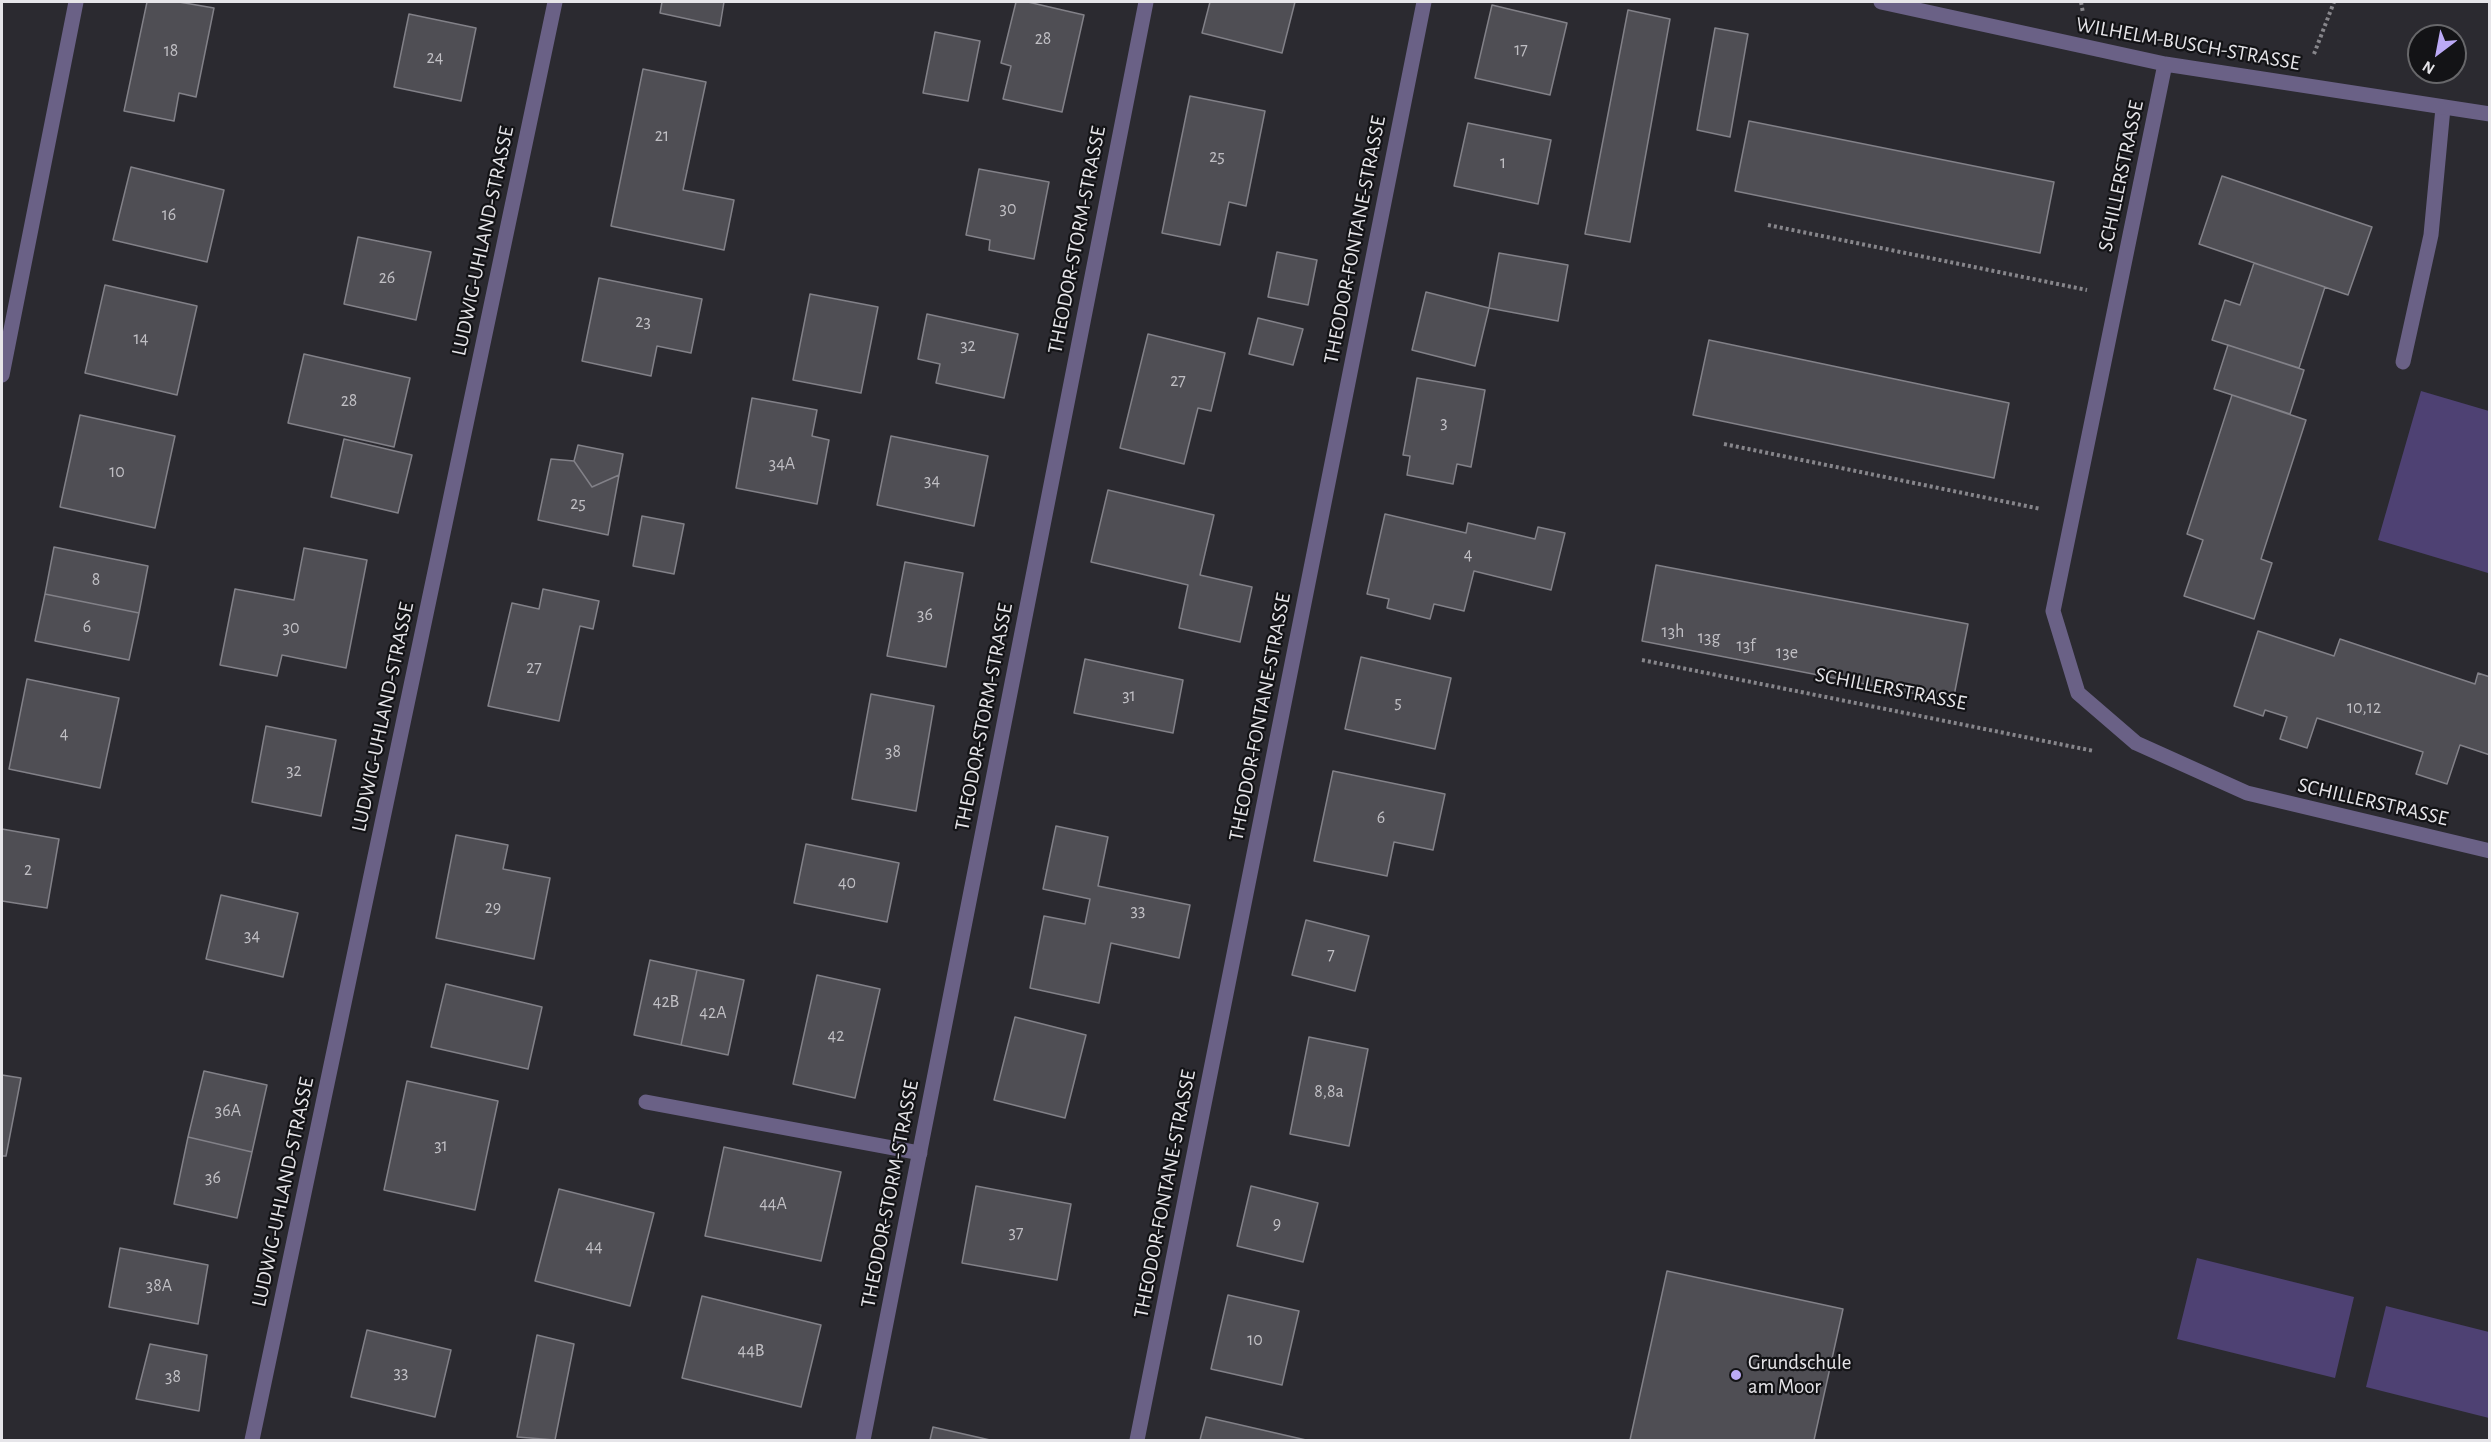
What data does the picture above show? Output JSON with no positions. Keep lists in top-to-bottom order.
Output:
{
  "streets": {
    "street": [
      "WILHELM-BUSCH-STRASSE",
      "SCHILLERSTRASSE",
      "THEODOR-STORM-STRASSE",
      "THEODOR-FONTANE-STRASSE",
      "LUDWIG-UHLAND-STRASSE"
    ]
  },
  "crossings": [
    ["WILHELM-BUSCH-STRASSE", "SCHILLERSTRASSE"]
  ],
  "places": ["Grundschule am Moor"],
  "house_numbers": [
    "28",
    "17",
    "18",
    "24",
    "21",
    "25",
    "1",
    "30",
    "16",
    "26",
    "23",
    "14",
    "32",
    "27",
    "28",
    "3",
    "34A",
    "10",
    "34",
    "25",
    "4",
    "8",
    "36",
    "6",
    "30",
    "13h",
    "13g",
    "13f",
    "13e",
    "27",
    "31",
    "5",
    "10,12",
    "4",
    "38",
    "32",
    "6",
    "2",
    "40",
    "29",
    "33",
    "34",
    "7",
    "42B",
    "42A",
    "42",
    "8,8a",
    "36A",
    "31",
    "36",
    "44A",
    "9",
    "37",
    "44",
    "38A",
    "10",
    "44B",
    "33",
    "38"
  ],
  "north": "bottom left"
}
